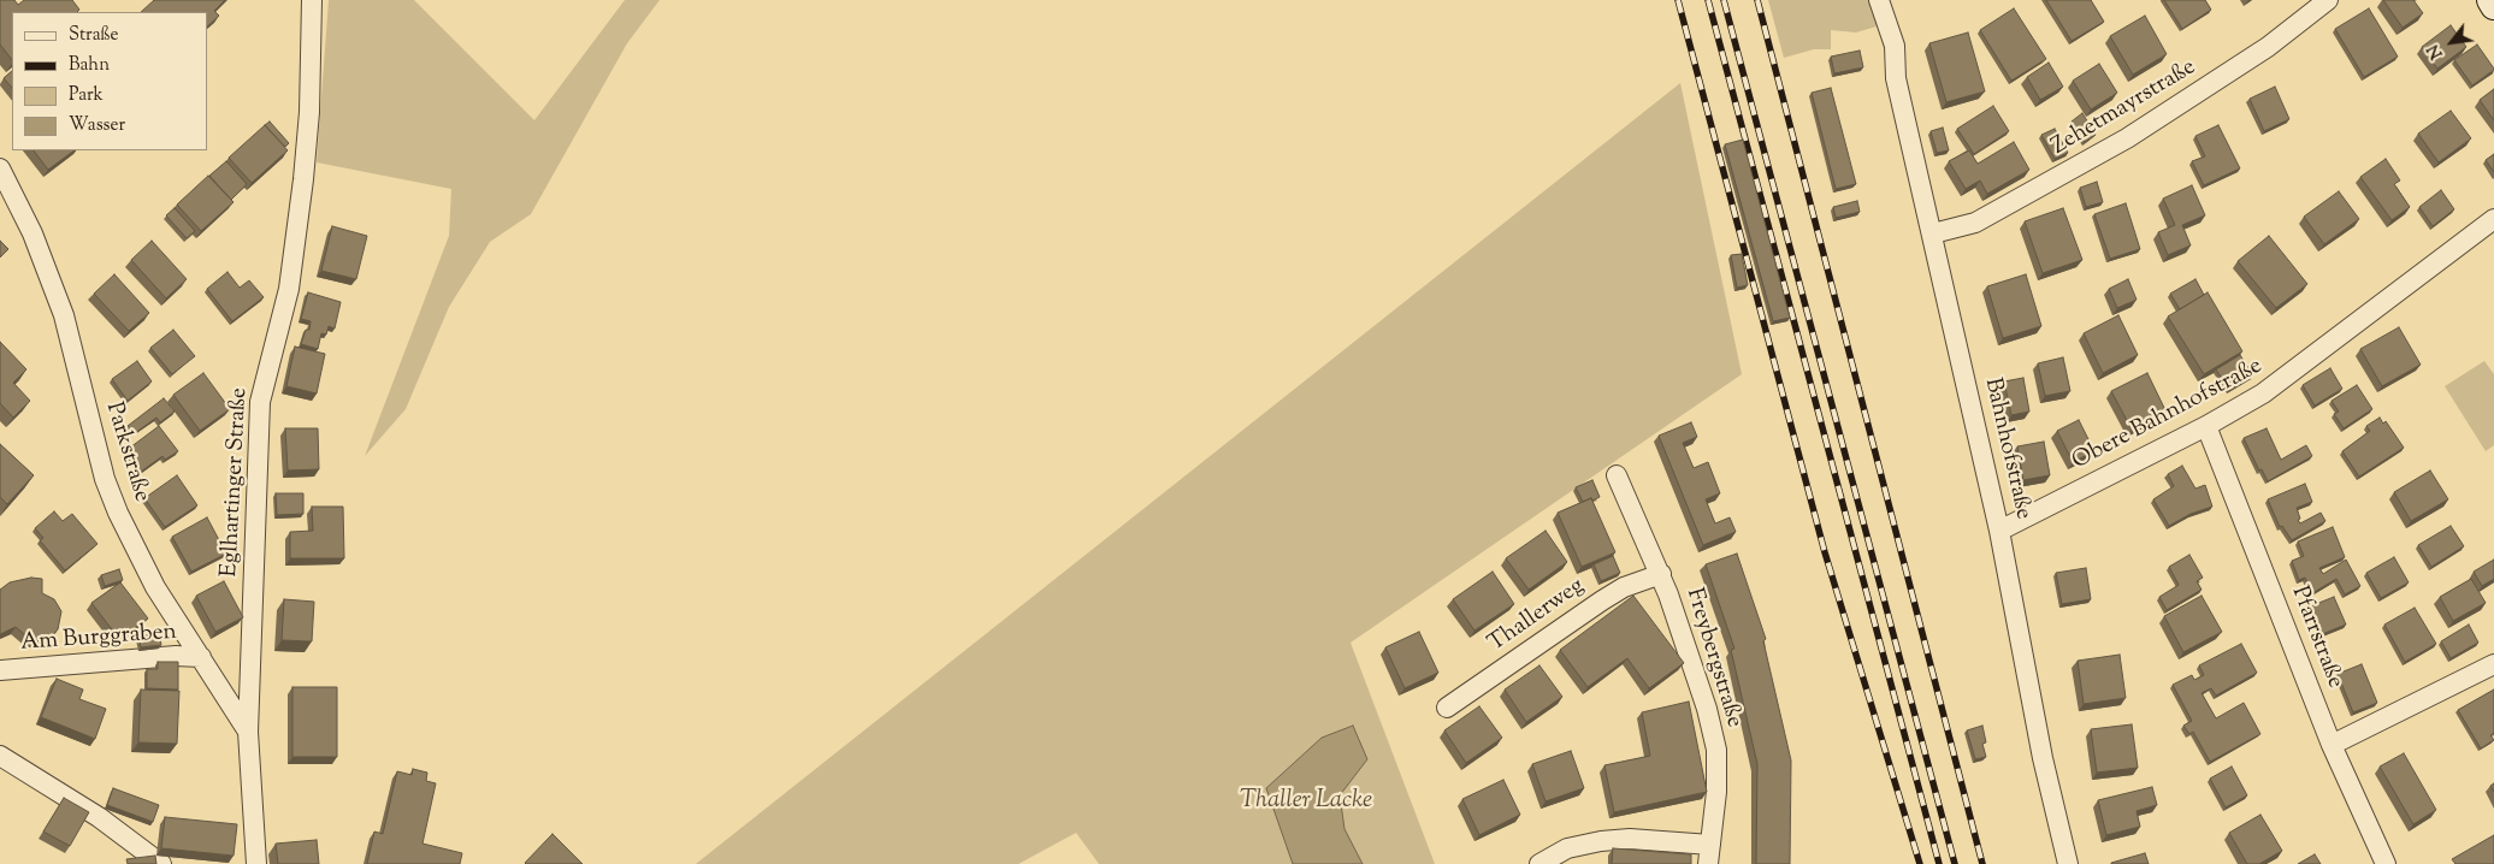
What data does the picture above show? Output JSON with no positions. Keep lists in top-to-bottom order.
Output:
{
  "streets": {
    "street": [
      "Zehetmayrstraße",
      "Obere Bahnhofstraße",
      "Bahnhofstraße",
      "Parkstraße",
      "Eglhartinger Straße",
      "Thallerweg",
      "Pfarrstraße",
      "Am Burggraben",
      "Freybergstraße"
    ]
  },
  "crossings": [
    ["Zehetmayrstraße", "Bahnhofstraße"],
    ["Obere Bahnhofstraße", "Bahnhofstraße"],
    ["Obere Bahnhofstraße", "Pfarrstraße"],
    ["Parkstraße", "Eglhartinger Straße"],
    ["Parkstraße", "Am Burggraben"],
    ["Thallerweg", "Freybergstraße"]
  ],
  "water": ["Thaller Lacke"],
  "legend": [
    "Straße",
    "Bahn",
    "Park",
    "Wasser"
  ],
  "north": "bottom left"
}
